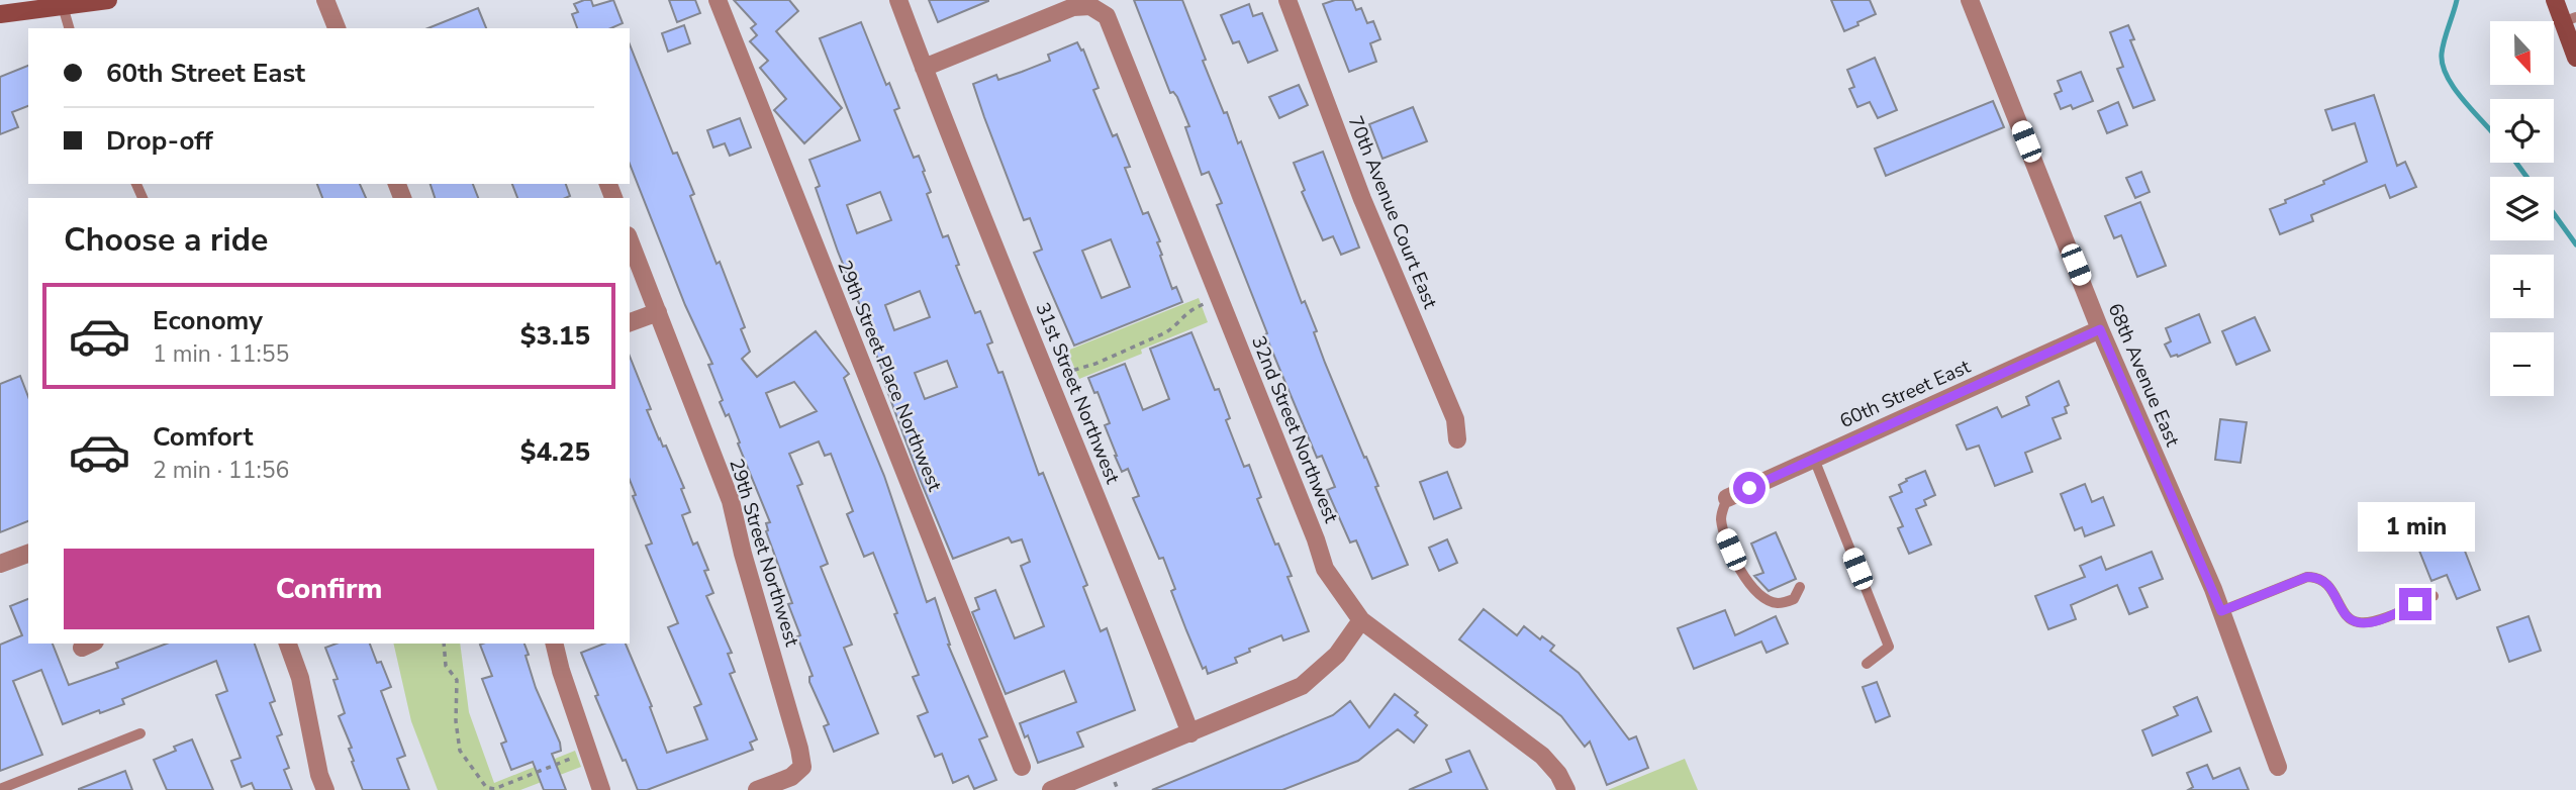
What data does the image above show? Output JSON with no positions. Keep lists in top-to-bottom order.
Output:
{
  "streets": {
    "street": [
      "70th Avenue Court East",
      "68th Avenue East",
      "29th Street Place Northwest",
      "31st Street Northwest",
      "60th Street East",
      "32nd Street Northwest",
      "29th Street Northwest"
    ]
  },
  "crossings": [
    ["68th Avenue East", "60th Street East"],
    ["31st Street Northwest", "32nd Street Northwest"]
  ],
  "north": "bottom",
  "page": {
    "map_buttons": ["+", "−"],
    "banner": ["60th Street East", "Drop-off"],
    "heading": "Choose a ride",
    "list": [
      {
        "name": "Economy",
        "note": "1 min · 11:55",
        "value": "$3.15"
      },
      {
        "name": "Comfort",
        "note": "2 min · 11:56",
        "value": "$4.25"
      }
    ],
    "bubble": "1 min",
    "buttons": "Confirm"
  }
}
